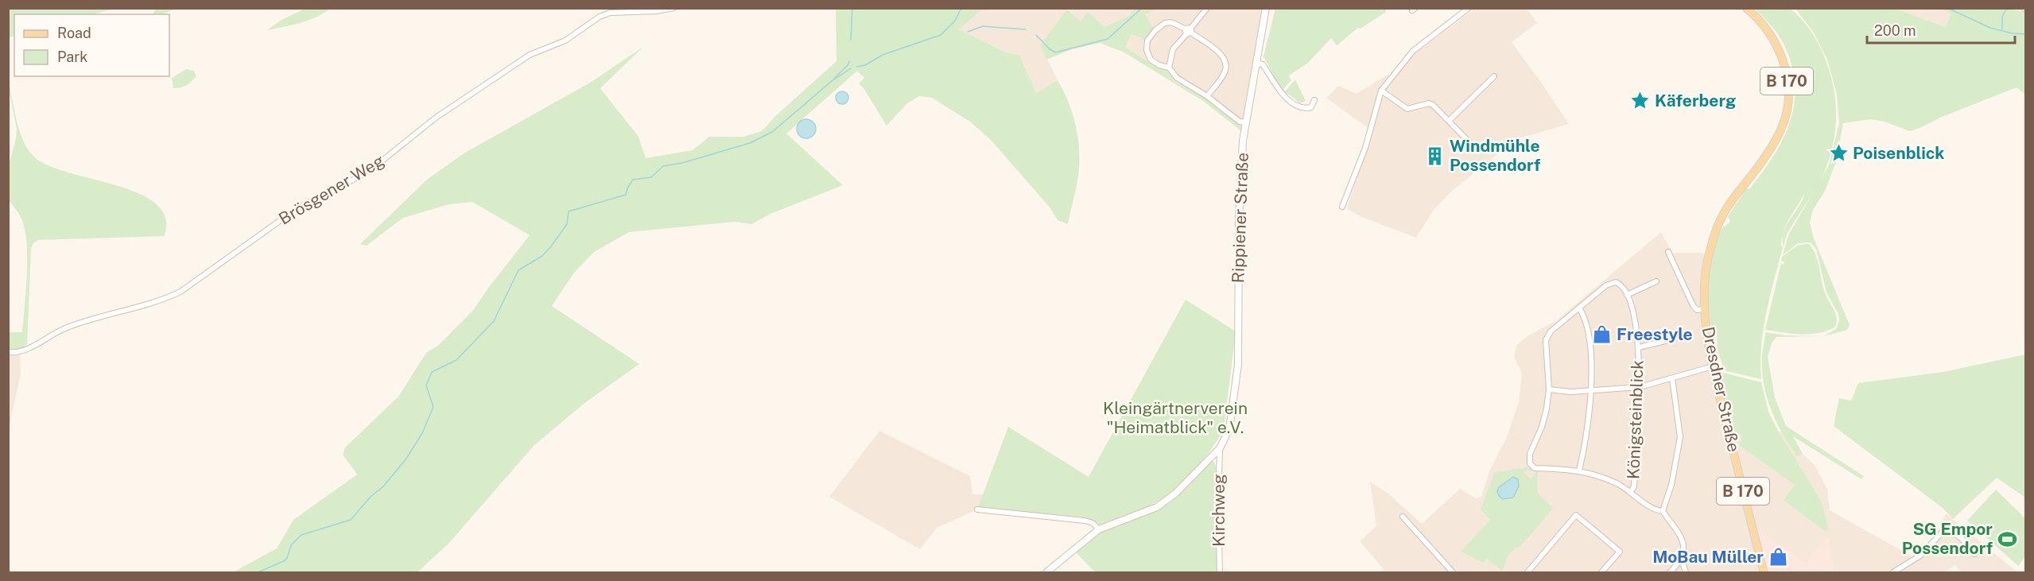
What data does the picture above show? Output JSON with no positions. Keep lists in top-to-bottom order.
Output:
{
  "streets": {
    "main road": ["B 170", "Dresdner Straße"],
    "street": [
      "Brösgener Weg",
      "Rippiener Straße",
      "Königsteinblick",
      "Kirchweg"
    ]
  },
  "crossings": [
    ["Rippiener Straße", "Kirchweg"]
  ],
  "parks": ["Kleingärtnerverein \"Heimatblick\" e.V."],
  "places": {
    "place": ["Käferberg", "Poisenblick"],
    "building": ["Windmühle Possendorf"],
    "shop": ["Freestyle", "MoBau Müller"],
    "sports": ["SG Empor Possendorf"]
  },
  "legend": ["Road", "Park"],
  "scale_bar": "200 m"
}
